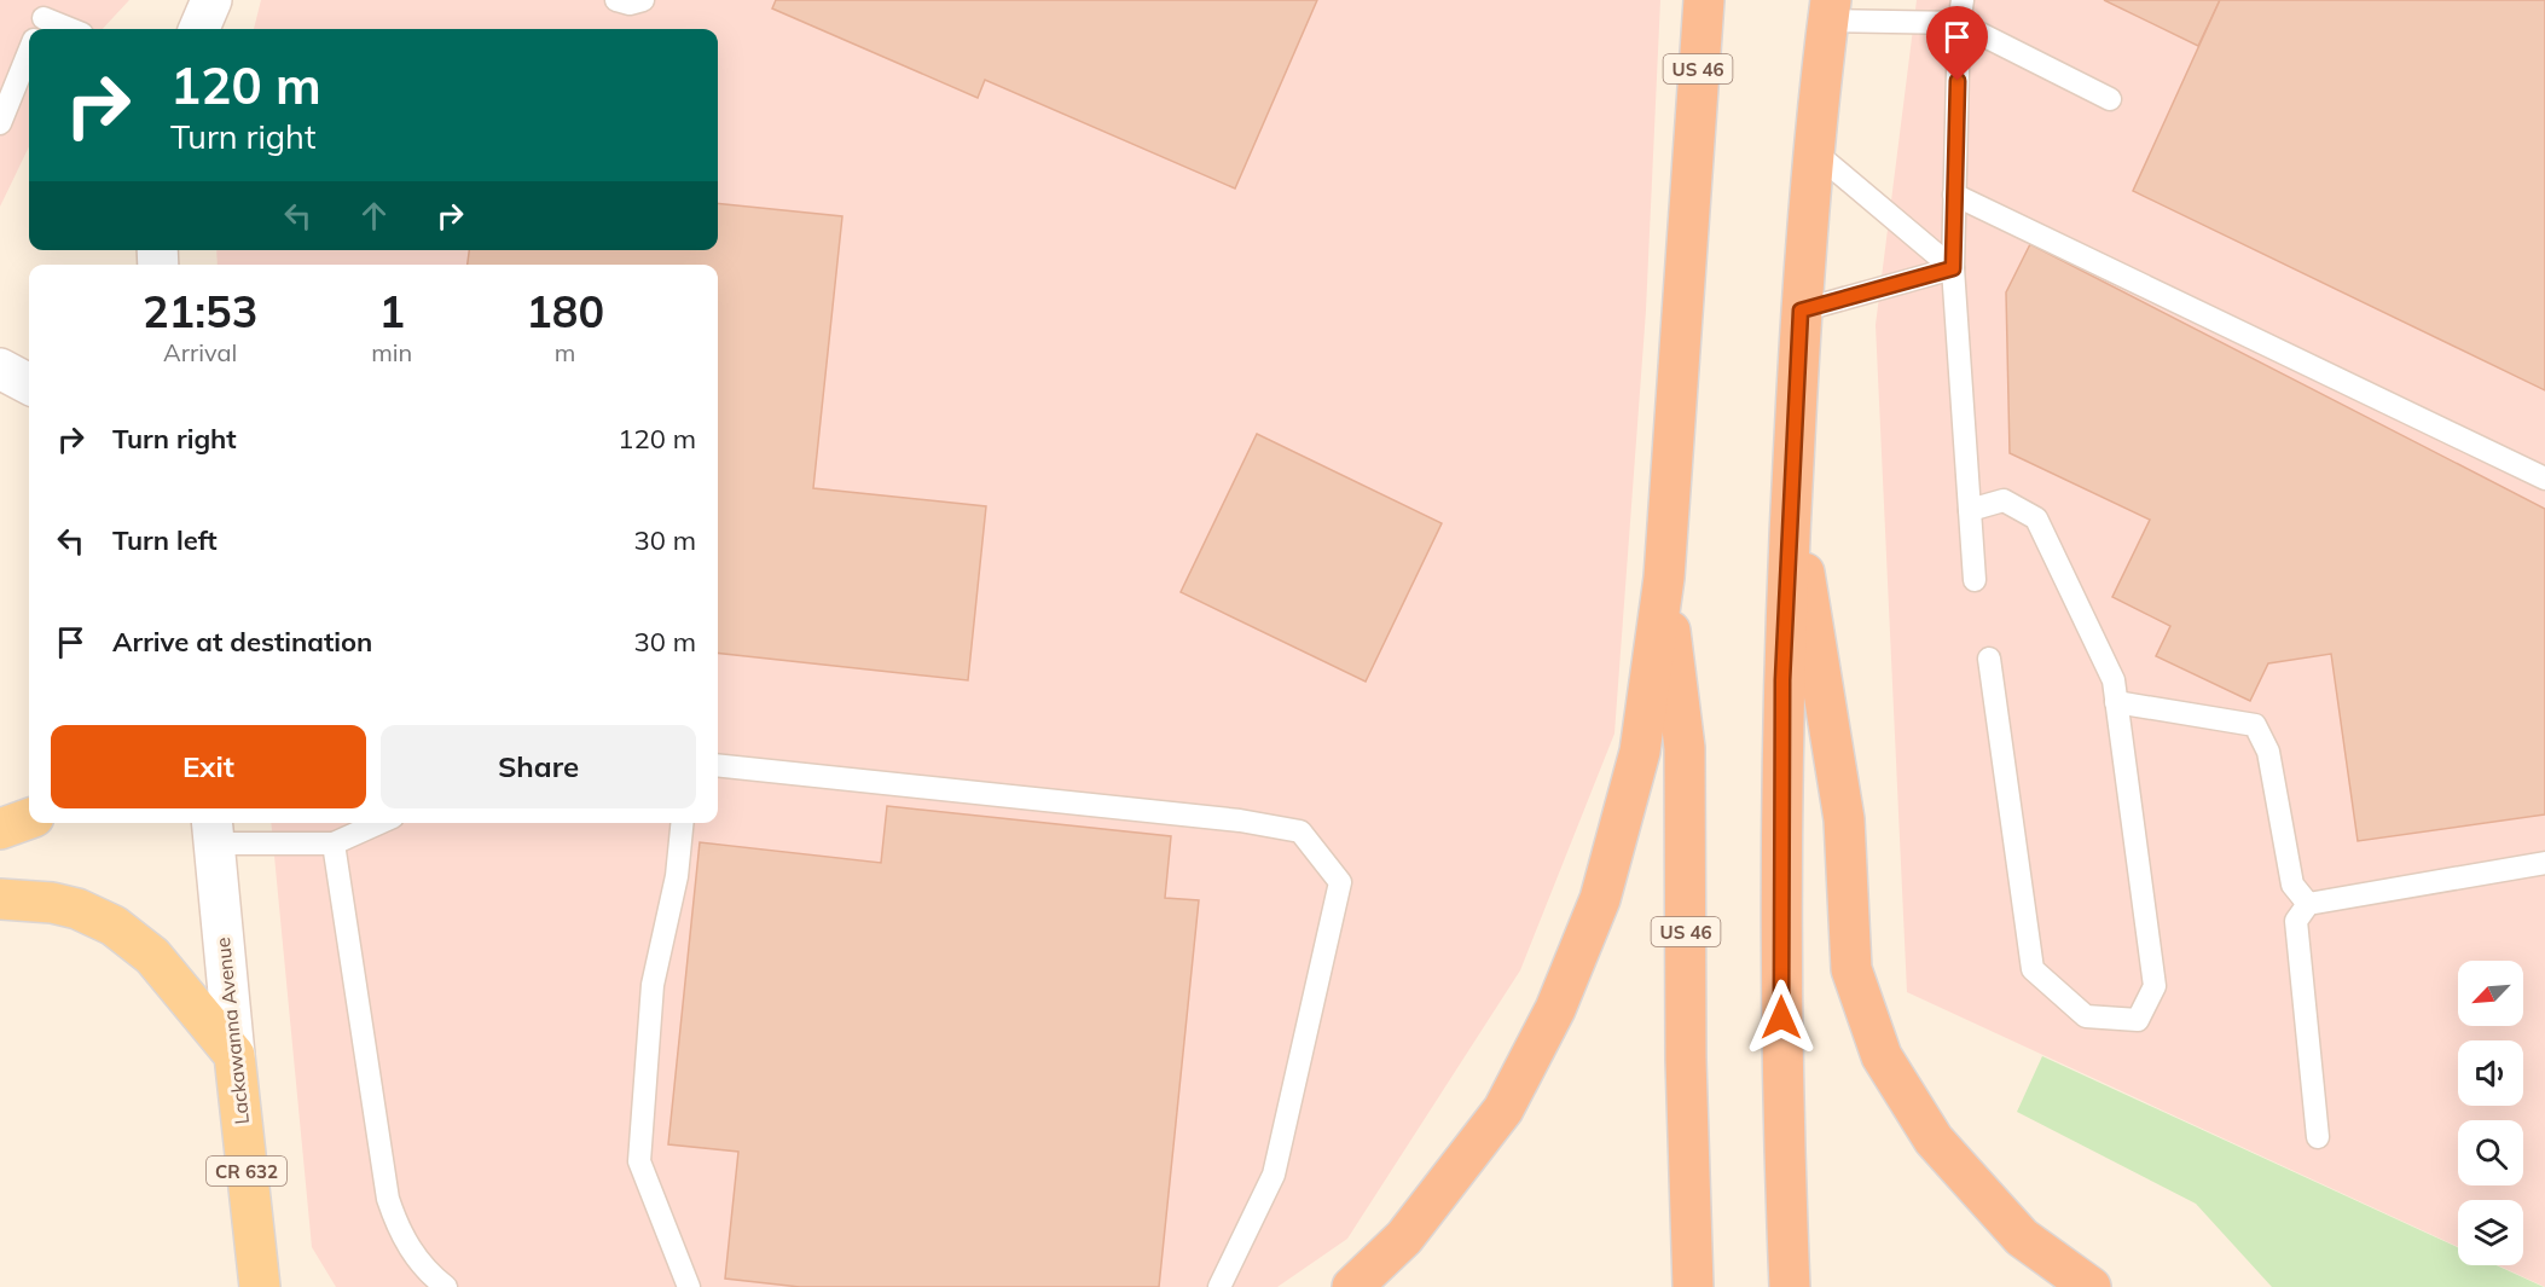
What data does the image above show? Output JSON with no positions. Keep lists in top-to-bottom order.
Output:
{
  "streets": {
    "highway": ["US 46"],
    "main road": ["Lackawanna Avenue", "CR 632"]
  },
  "north": "bottom left",
  "page": {
    "turn": ["120 m", "Turn right"],
    "eta": [
      "21:53",
      "Arrival",
      "1",
      "min",
      "180",
      "m"
    ],
    "list": [
      {
        "name": "Turn right",
        "value": "120 m"
      },
      {
        "name": "Turn left",
        "value": "30 m"
      },
      {
        "name": "Arrive at destination",
        "value": "30 m"
      }
    ],
    "buttons": ["Exit", "Share"]
  }
}
